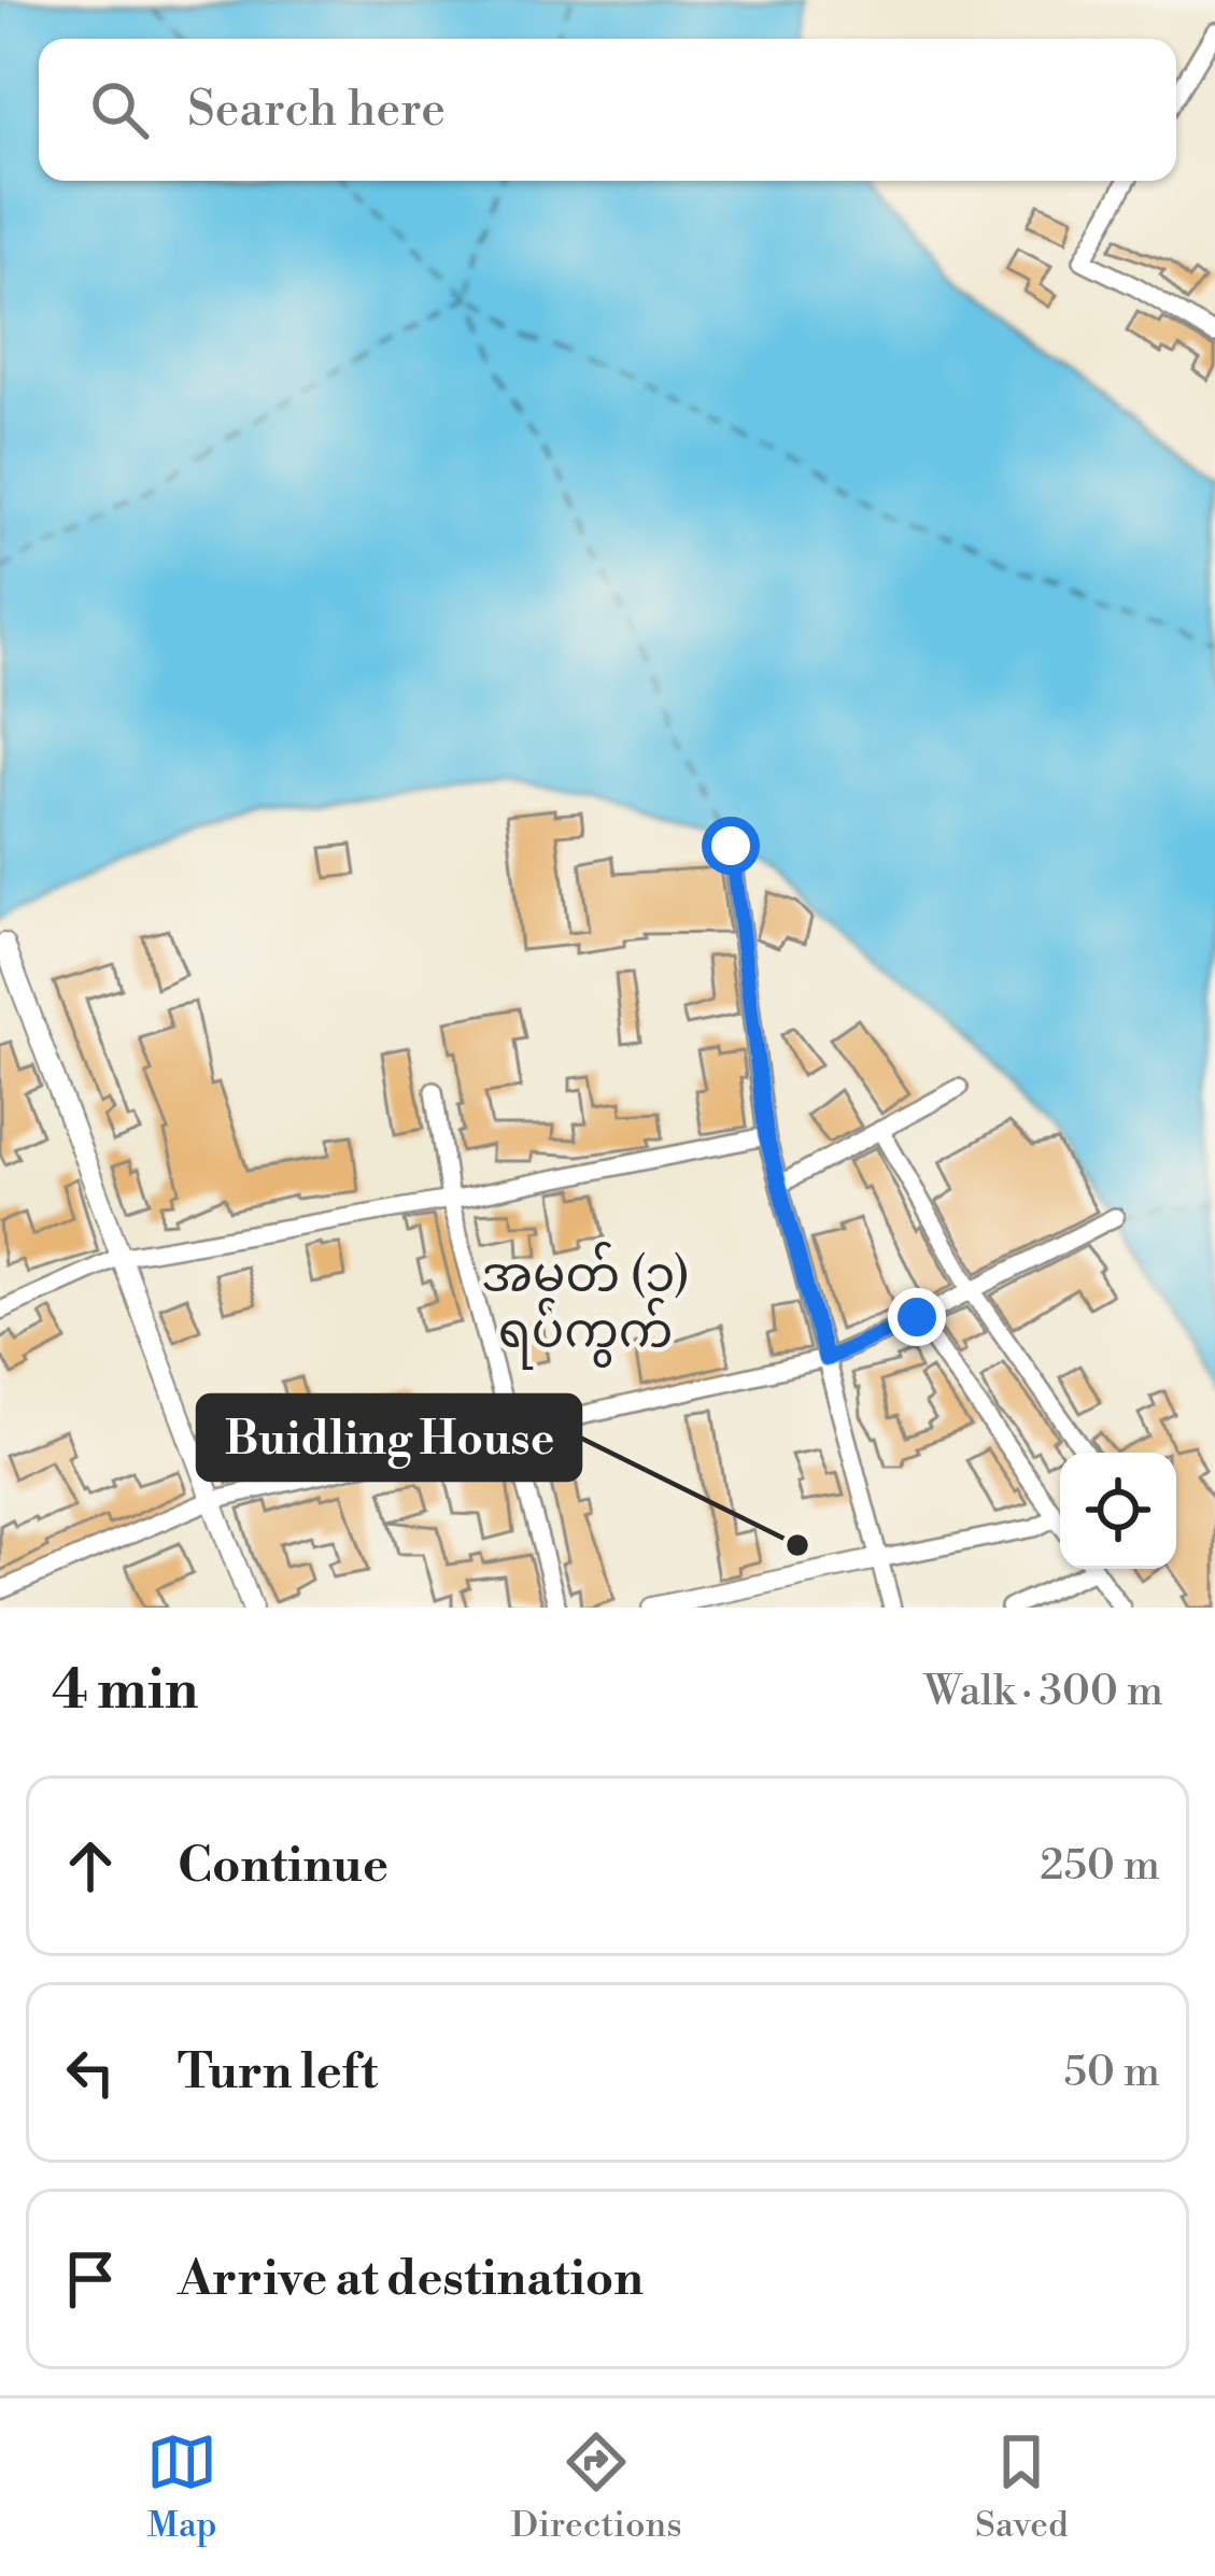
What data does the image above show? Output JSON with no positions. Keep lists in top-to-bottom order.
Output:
{
  "districts": ["အမှတ် (၁) ရပ်ကွက်"],
  "places": ["Buidling House"],
  "page": {
    "search": "Search here",
    "heading": ["4 min", "Walk · 300 m"],
    "list": [
      ["Continue", "250 m"],
      ["Turn left", "50 m"],
      "Arrive at destination"
    ],
    "nav": ["Map", "Directions", "Saved"]
  }
}
